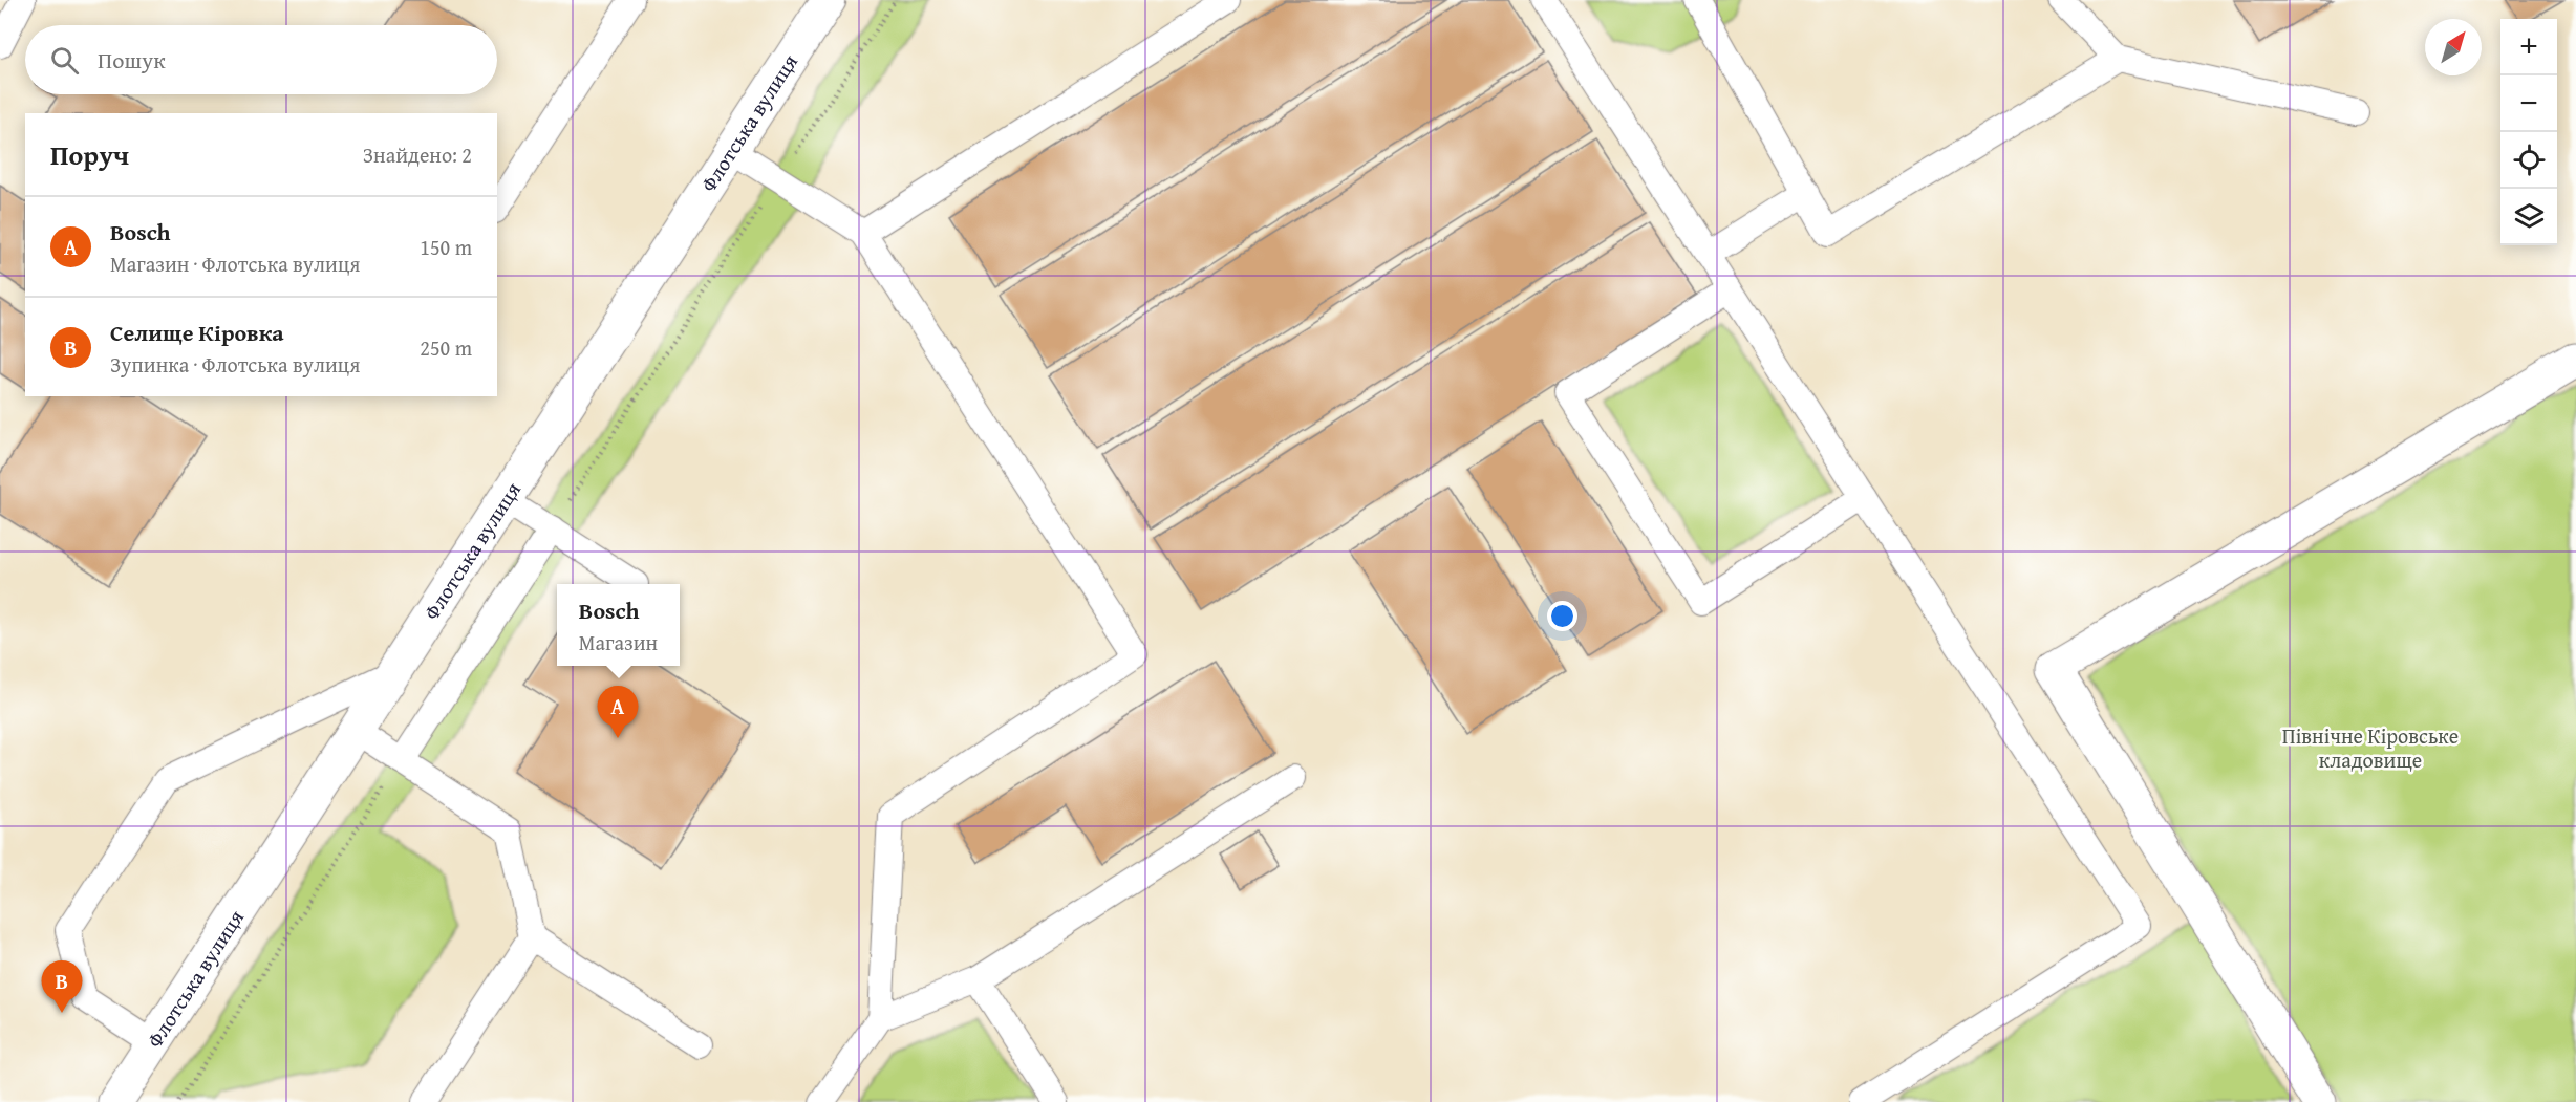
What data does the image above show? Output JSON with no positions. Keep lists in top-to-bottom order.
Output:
{
  "streets": {
    "street": ["Флотська вулиця"]
  },
  "parks": ["Північне Кіровське кладовище"],
  "north": "top right",
  "page": {
    "map_buttons": ["+", "−"],
    "search": "Пошук",
    "heading": ["Поруч", "Знайдено: 2"],
    "list": [
      {
        "mark": "A",
        "name": "Bosch",
        "note": "Магазин · Флотська вулиця",
        "value": "150 m"
      },
      {
        "mark": "B",
        "name": "Селище Кіровка",
        "note": "Зупинка · Флотська вулиця",
        "value": "250 m"
      }
    ],
    "popup": ["Bosch", "Магазин"],
    "pins": ["A", "B"]
  }
}
